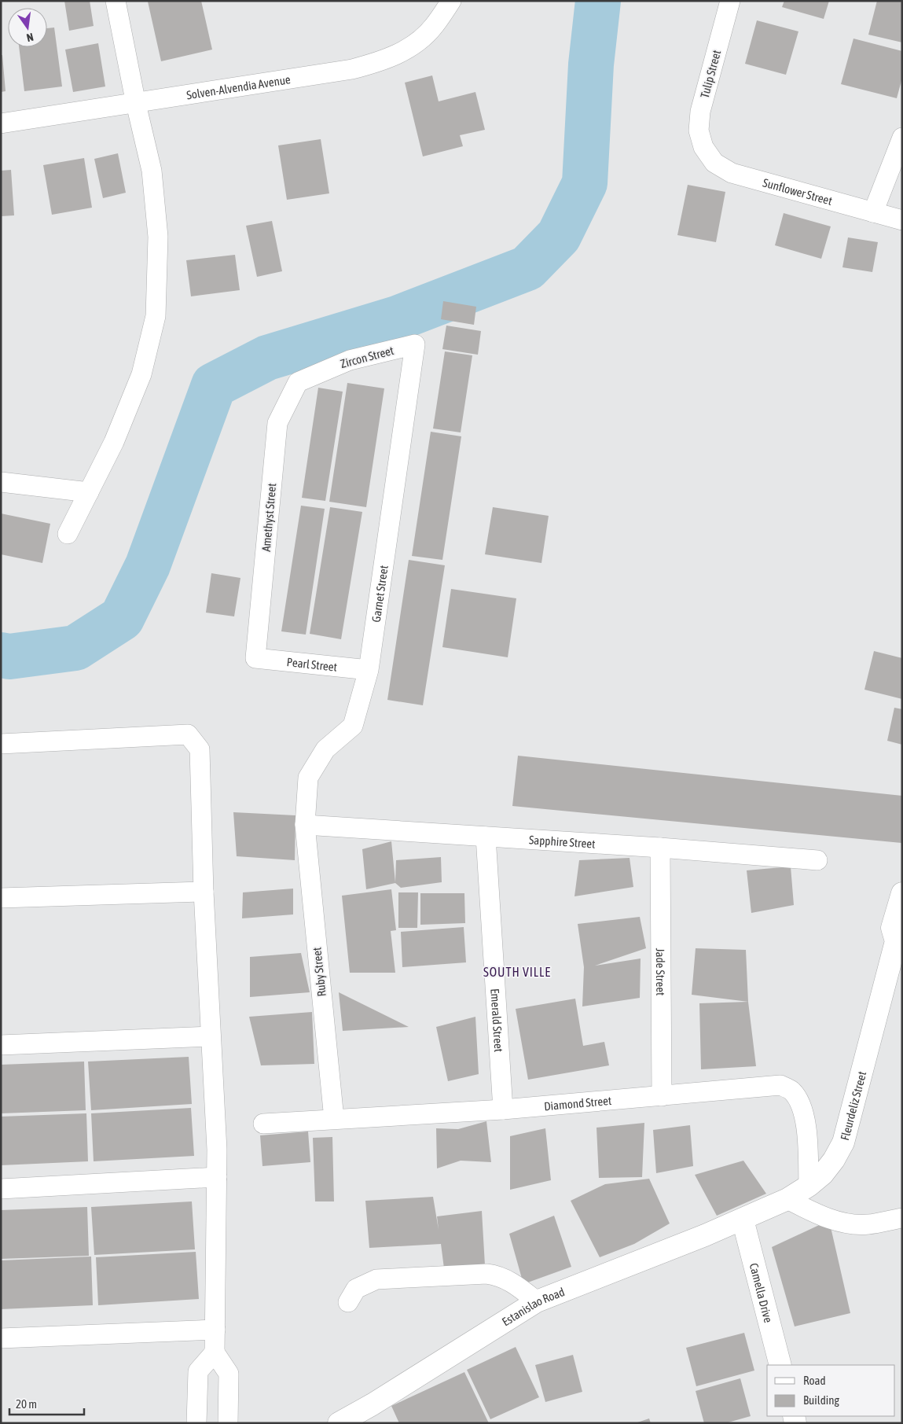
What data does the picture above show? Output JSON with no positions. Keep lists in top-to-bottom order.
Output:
{
  "streets": {
    "street": [
      "Tulip Street",
      "Solven-Alvendia Avenue",
      "Sunflower Street",
      "Zircon Street",
      "Amethyst Street",
      "Garnet Street",
      "Pearl Street",
      "Sapphire Street",
      "Ruby Street",
      "Jade Street",
      "Emerald Street",
      "Diamond Street",
      "Fleurdeliz Street",
      "Camella Drive",
      "Estanislao Road"
    ]
  },
  "crossings": [
    ["Tulip Street", "Sunflower Street"],
    ["Zircon Street", "Amethyst Street"],
    ["Zircon Street", "Garnet Street"],
    ["Amethyst Street", "Pearl Street"],
    ["Garnet Street", "Pearl Street"],
    ["Garnet Street", "Sapphire Street"],
    ["Garnet Street", "Ruby Street"],
    ["Sapphire Street", "Ruby Street"],
    ["Sapphire Street", "Jade Street"],
    ["Sapphire Street", "Emerald Street"],
    ["Ruby Street", "Diamond Street"],
    ["Jade Street", "Diamond Street"],
    ["Emerald Street", "Diamond Street"],
    ["Diamond Street", "Fleurdeliz Street"],
    ["Fleurdeliz Street", "Camella Drive"],
    ["Fleurdeliz Street", "Estanislao Road"],
    ["Camella Drive", "Estanislao Road"]
  ],
  "districts": ["SOUTH VILLE"],
  "legend": ["Road", "Building"],
  "scale_bar": "20 m",
  "north": "bottom"
}
